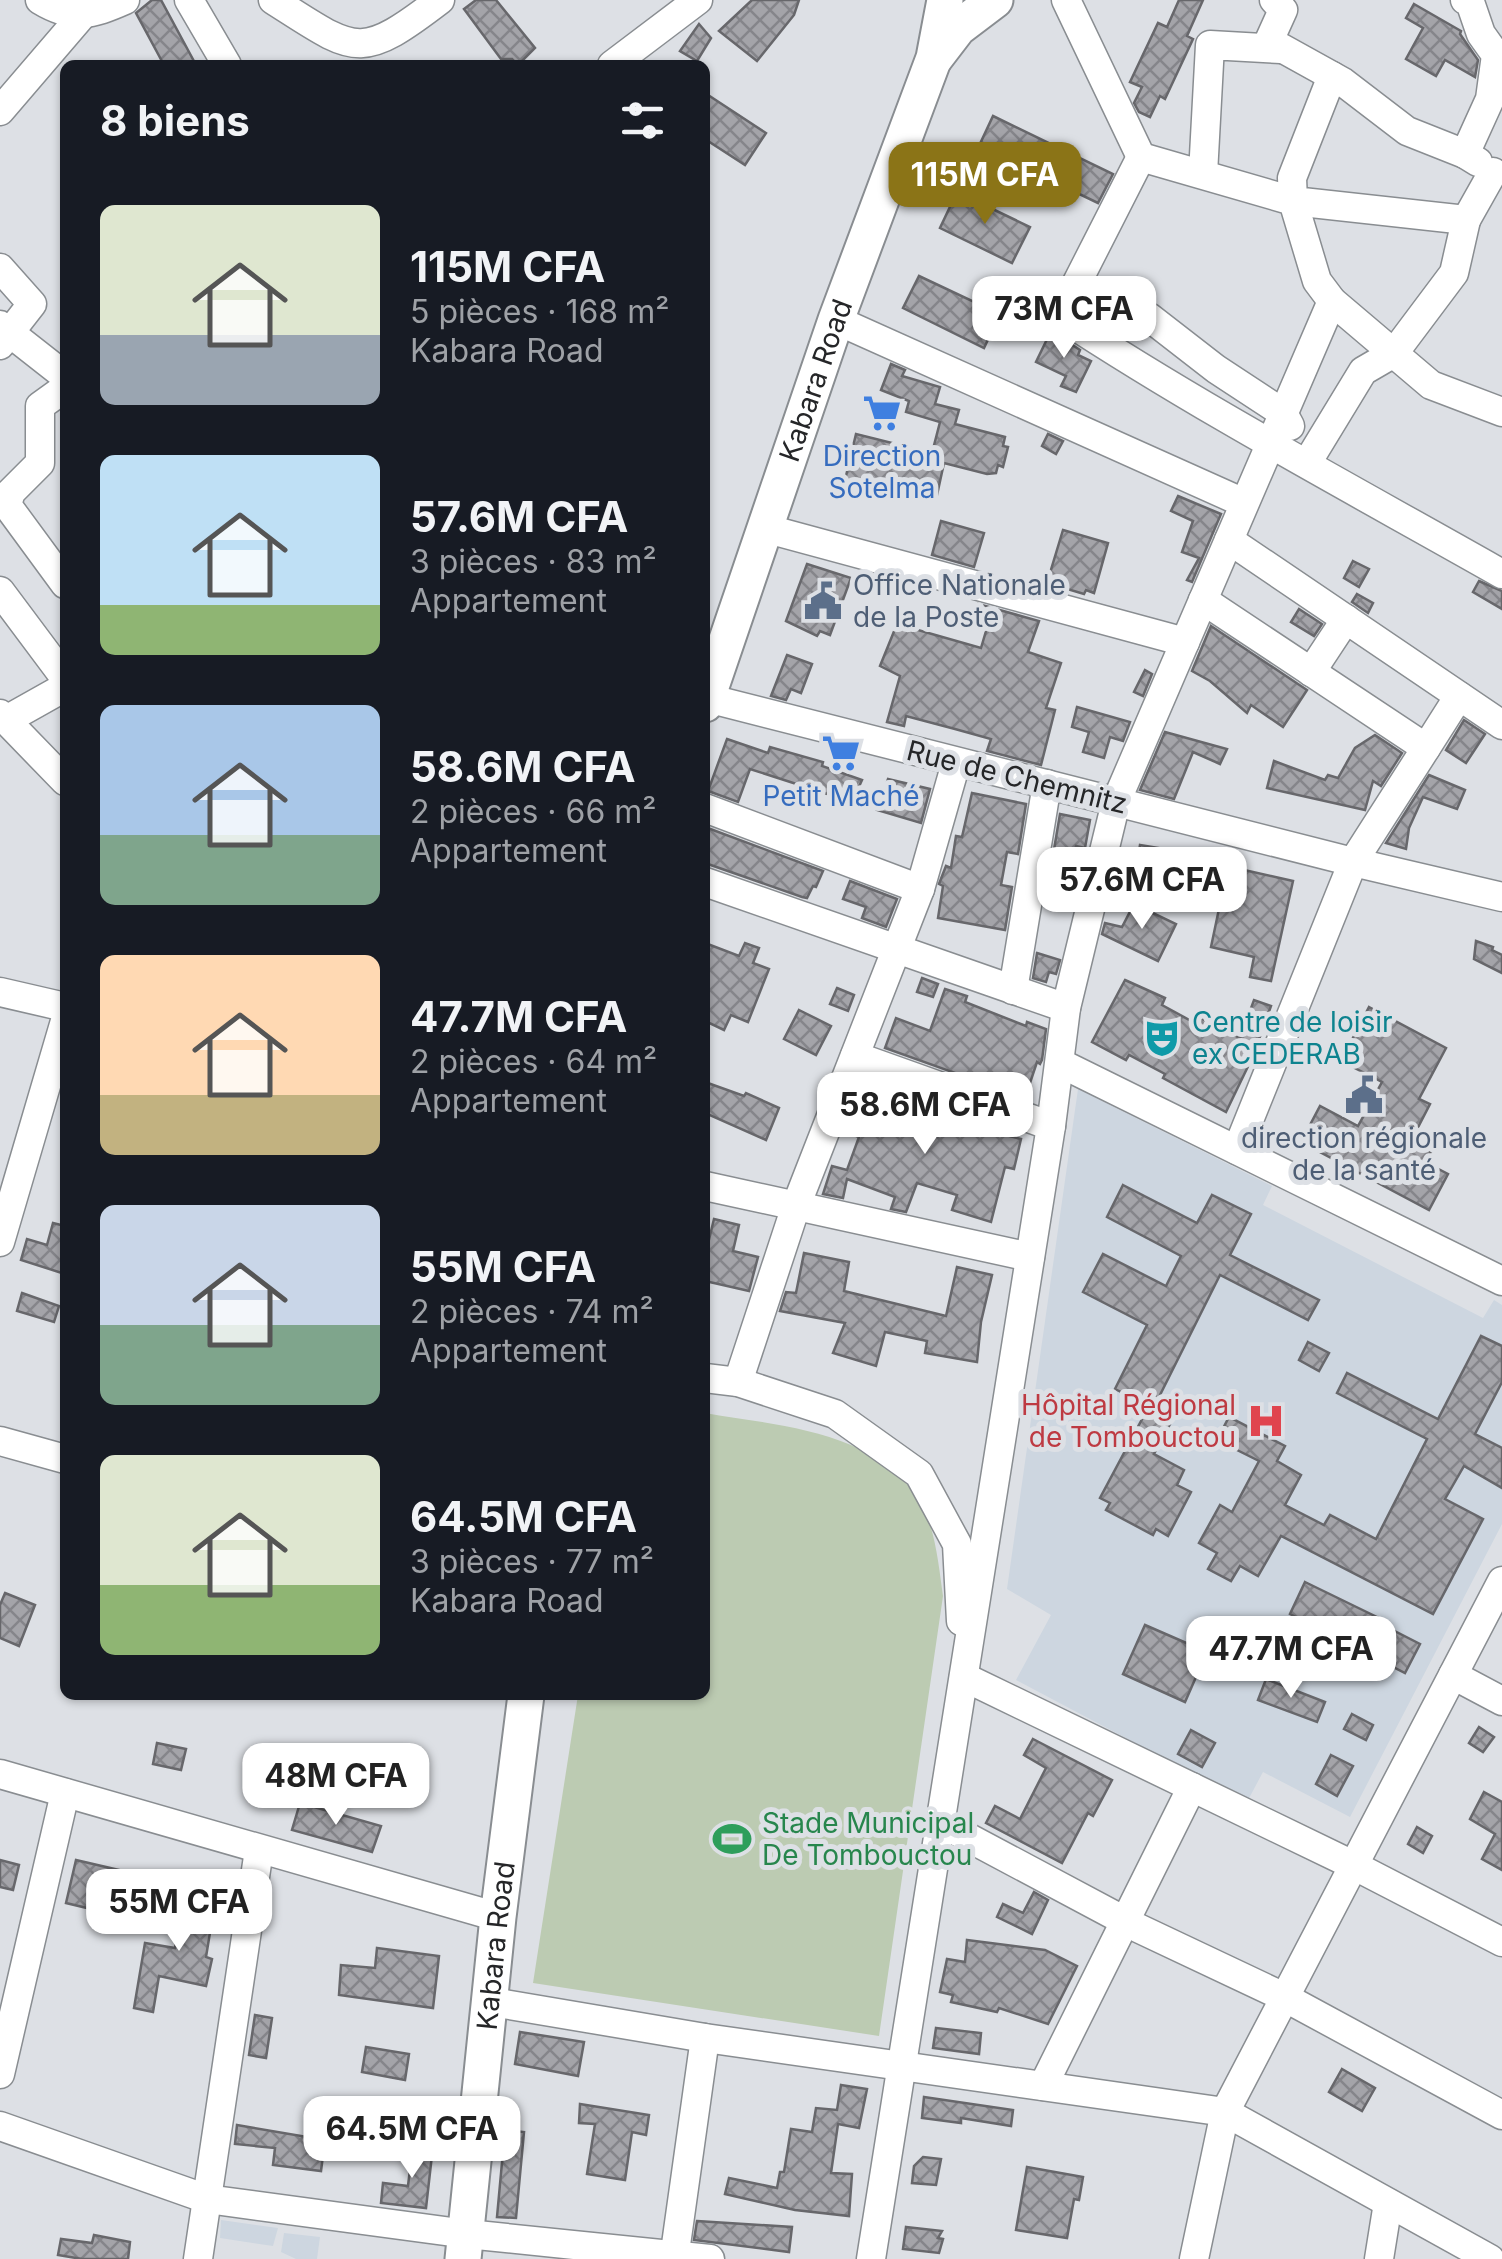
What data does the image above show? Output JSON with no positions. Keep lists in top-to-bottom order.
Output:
{
  "streets": {
    "main road": ["Kabara Road"],
    "street": ["Rue de Chemnitz"]
  },
  "places": {
    "supermarket": ["Direction Sotelma", "Petit Maché"],
    "public building": ["Office Nationale de la Poste", "direction régionale de la santé"],
    "theatre": ["Centre de loisir ex CEDERAB"],
    "hospital": ["Hôpital Régional de Tombouctou"],
    "sports": ["Stade Municipal De Tombouctou"]
  },
  "page": {
    "heading": "8 biens",
    "price": [
      "115M CFA",
      "73M CFA",
      "57.6M CFA",
      "58.6M CFA",
      "47.7M CFA",
      "48M CFA",
      "55M CFA",
      "64.5M CFA"
    ],
    "list": [
      {
        "name": "115M CFA",
        "note": "5 pièces · 168 m² · Kabara Road"
      },
      {
        "name": "57.6M CFA",
        "note": "3 pièces · 83 m² · Appartement"
      },
      {
        "name": "58.6M CFA",
        "note": "2 pièces · 66 m² · Appartement"
      },
      {
        "name": "47.7M CFA",
        "note": "2 pièces · 64 m² · Appartement"
      },
      {
        "name": "55M CFA",
        "note": "2 pièces · 74 m² · Appartement"
      },
      {
        "name": "64.5M CFA",
        "note": "3 pièces · 77 m² · Kabara Road"
      }
    ]
  }
}
